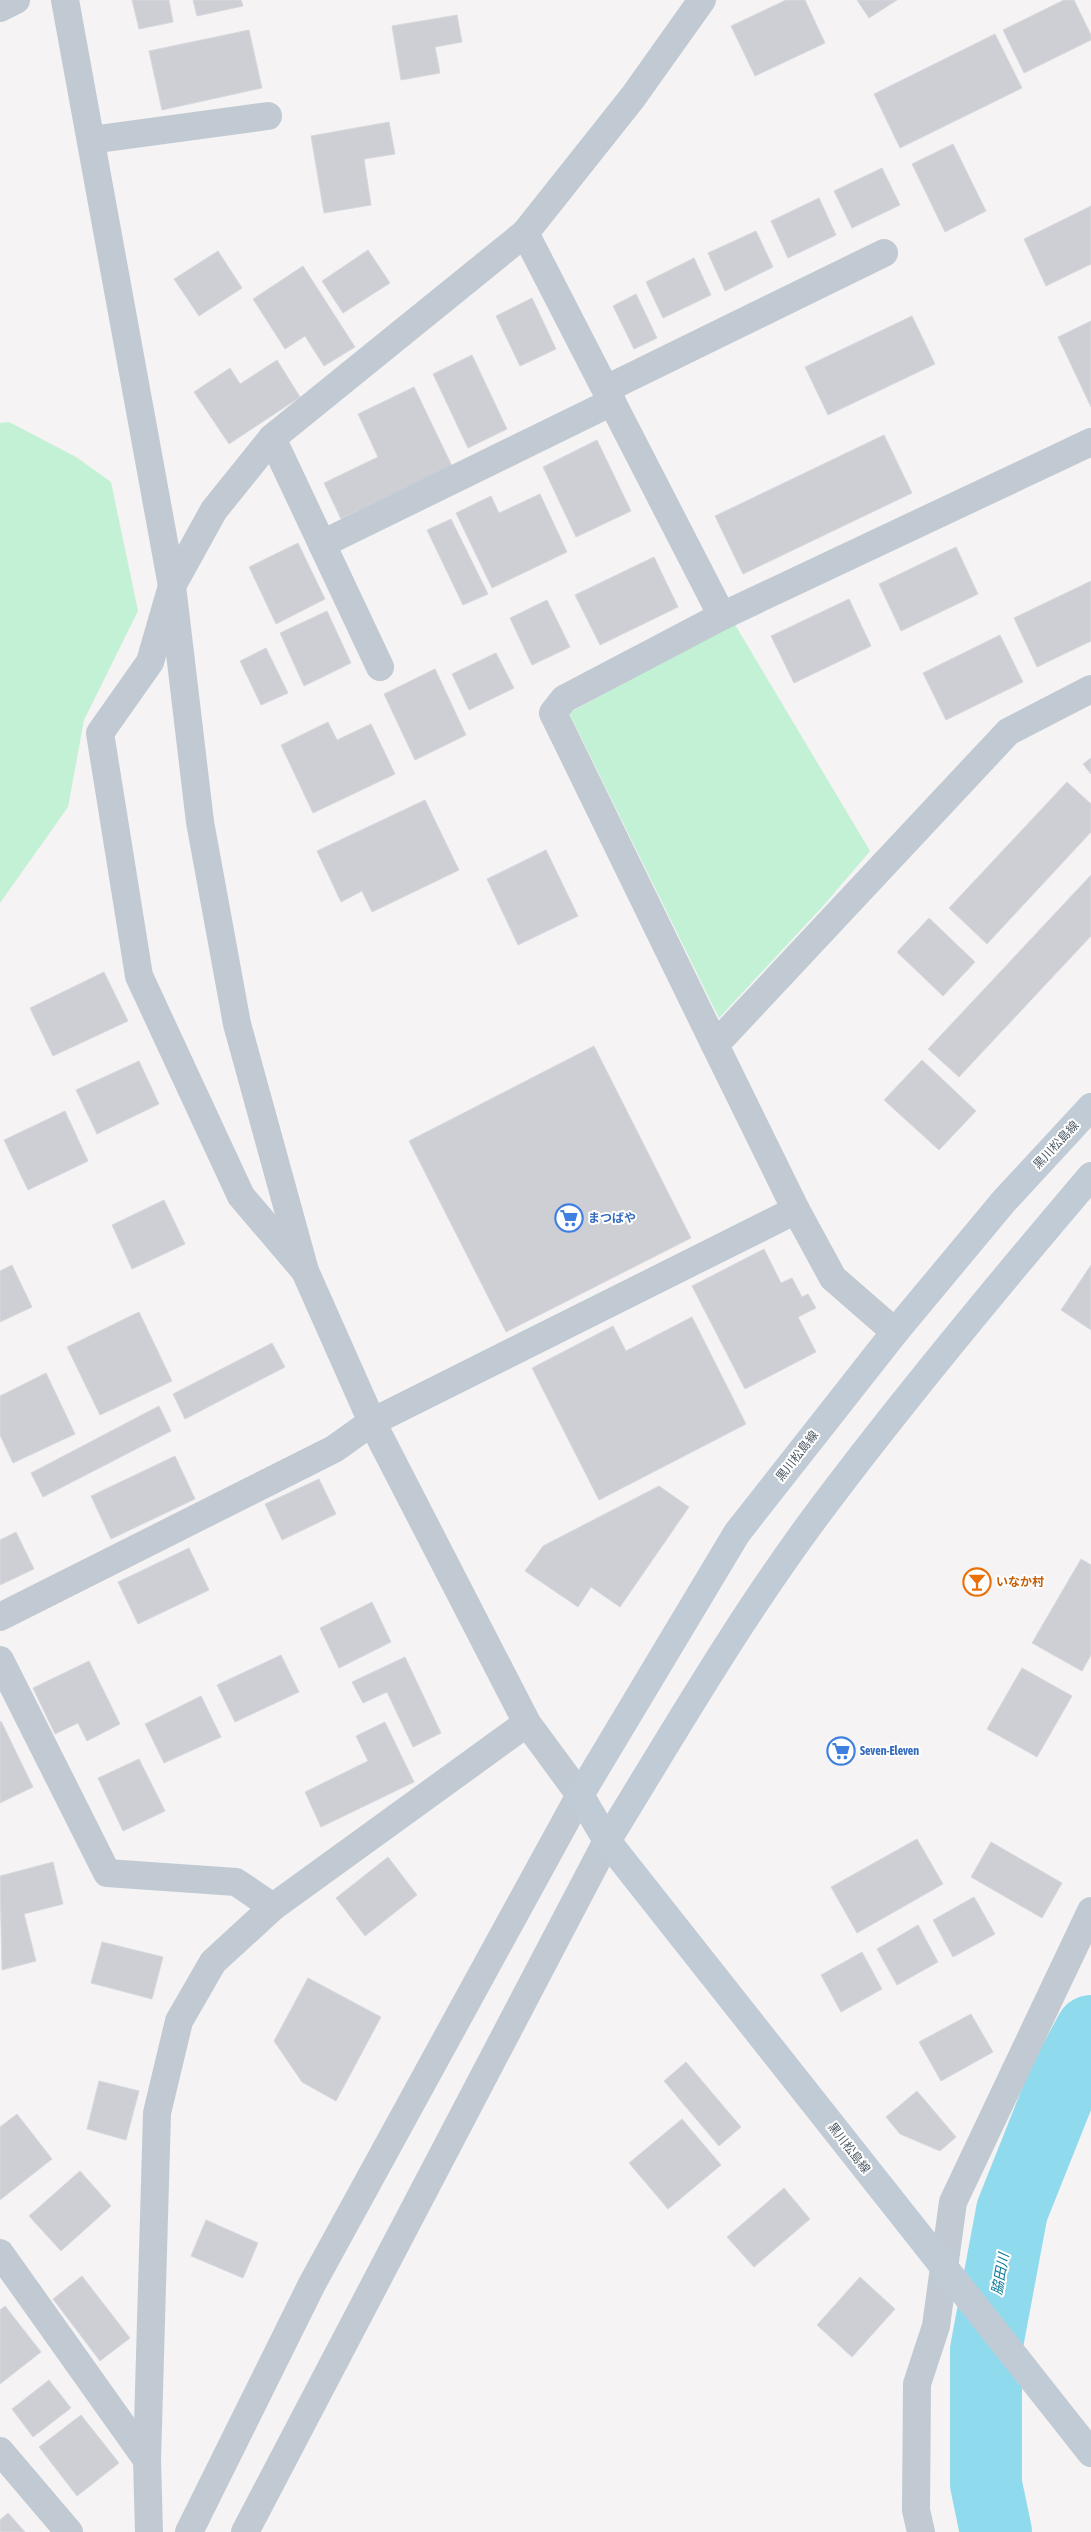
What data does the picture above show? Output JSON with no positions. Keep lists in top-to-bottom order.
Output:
{
  "streets": {
    "main road": ["黒川松島線"]
  },
  "water": ["脇田川"],
  "places": {
    "supermarket": ["まつばや", "Seven-Eleven"],
    "bar": ["いなか村"]
  }
}
